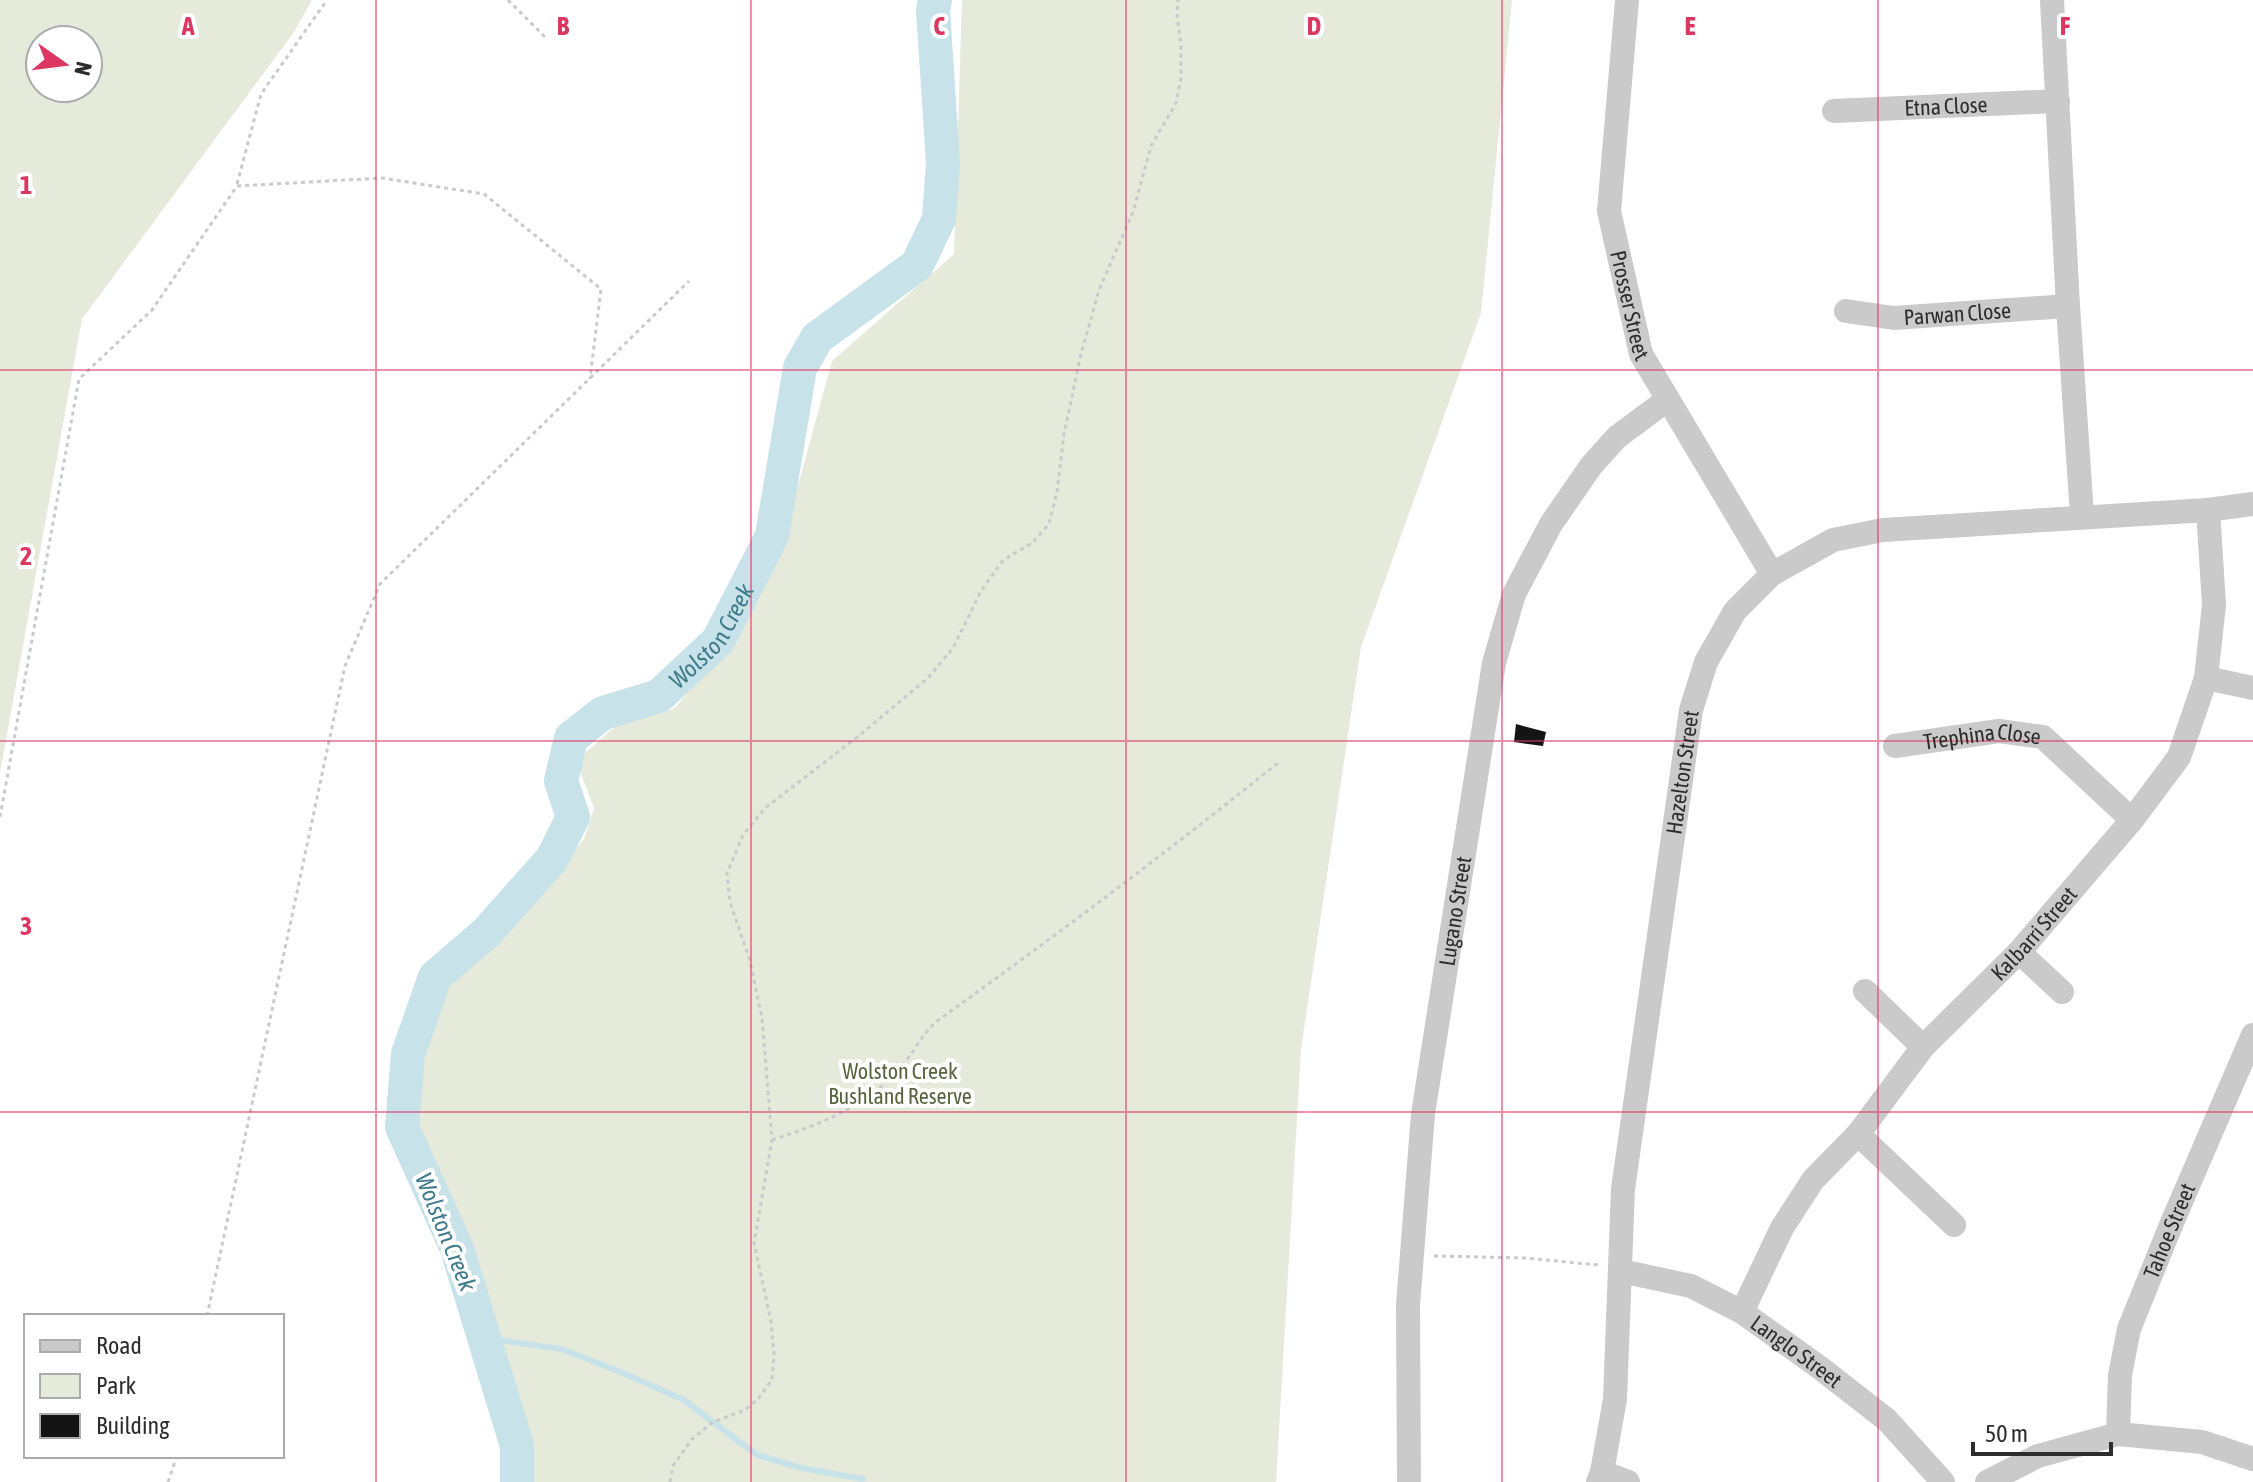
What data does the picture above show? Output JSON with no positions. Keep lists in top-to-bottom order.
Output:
{
  "streets": {
    "street": [
      "Etna Close",
      "Prosser Street",
      "Parwan Close",
      "Trephina Close",
      "Hazelton Street",
      "Lugano Street",
      "Kalbarri Street",
      "Tahoe Street",
      "Langlo Street"
    ]
  },
  "crossings": [
    ["Prosser Street", "Hazelton Street"],
    ["Prosser Street", "Lugano Street"],
    ["Trephina Close", "Kalbarri Street"],
    ["Hazelton Street", "Kalbarri Street"],
    ["Hazelton Street", "Langlo Street"],
    ["Kalbarri Street", "Langlo Street"]
  ],
  "water": ["Wolston Creek"],
  "parks": ["Wolston Creek Bushland Reserve"],
  "legend": ["Road", "Park", "Building"],
  "scale_bar": "50 m",
  "north": "right",
  "grid": {
    "columns": [
      "A",
      "B",
      "C",
      "D",
      "E",
      "F"
    ],
    "rows": ["1", "2", "3"]
  }
}
